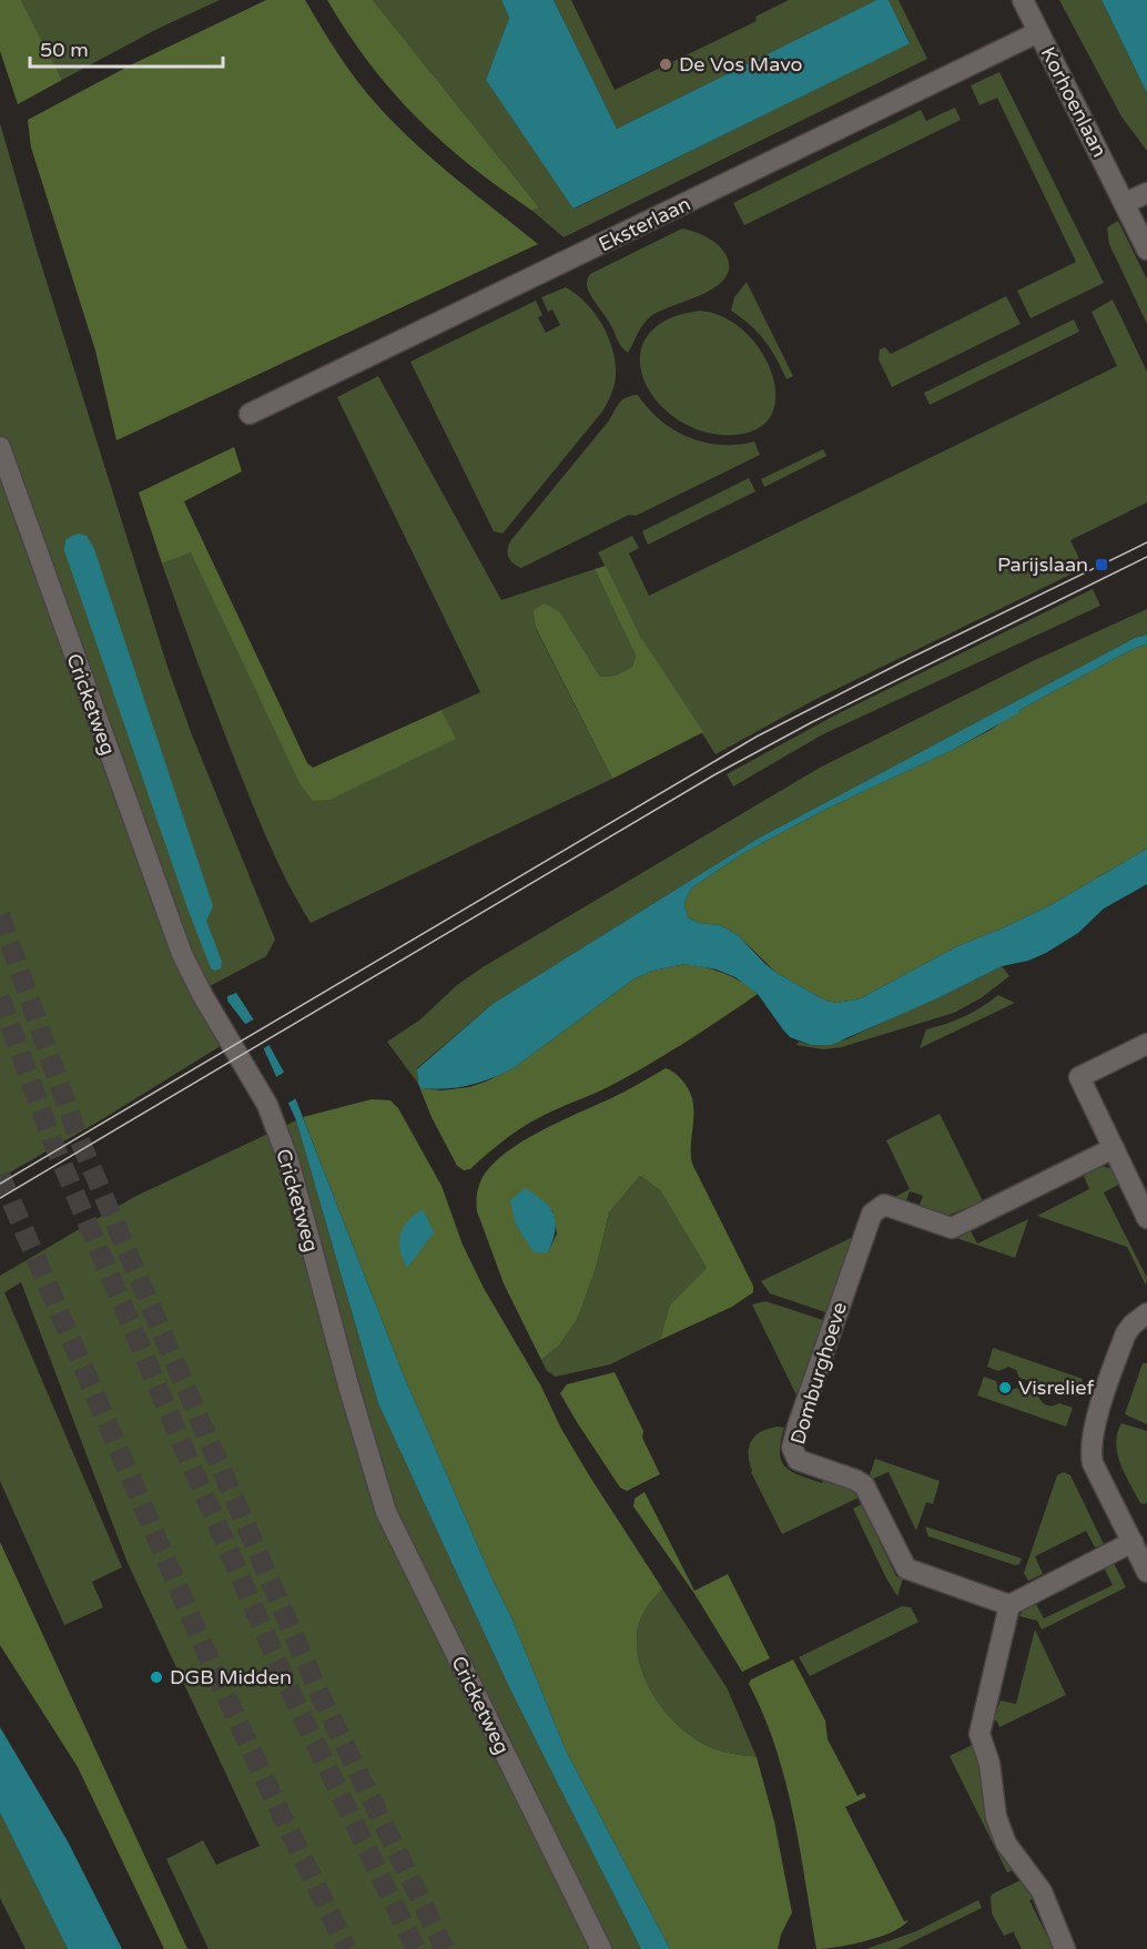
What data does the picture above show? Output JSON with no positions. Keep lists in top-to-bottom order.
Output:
{
  "streets": {
    "street": [
      "Korhoenlaan",
      "Eksterlaan",
      "Cricketweg",
      "Domburghoeve"
    ]
  },
  "crossings": [
    ["Korhoenlaan", "Eksterlaan"]
  ],
  "places": {
    "other": ["De Vos Mavo", "Visrelief", "DGB Midden"],
    "transit": ["Parijslaan"]
  },
  "scale_bar": "50 m"
}
